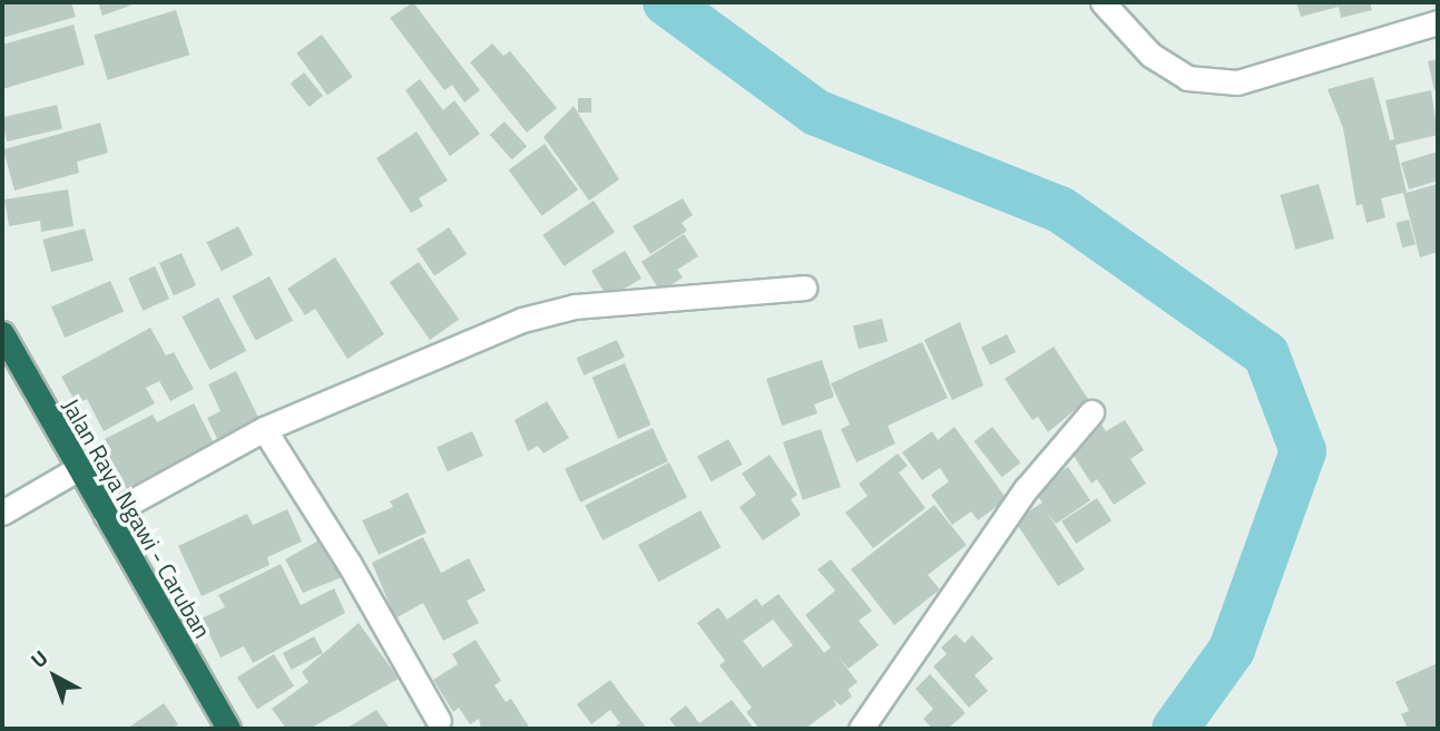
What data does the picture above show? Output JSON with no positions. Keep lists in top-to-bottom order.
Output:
{
  "streets": {
    "highway": ["Jalan Raya Ngawi - Caruban"]
  },
  "north": "top left"
}
